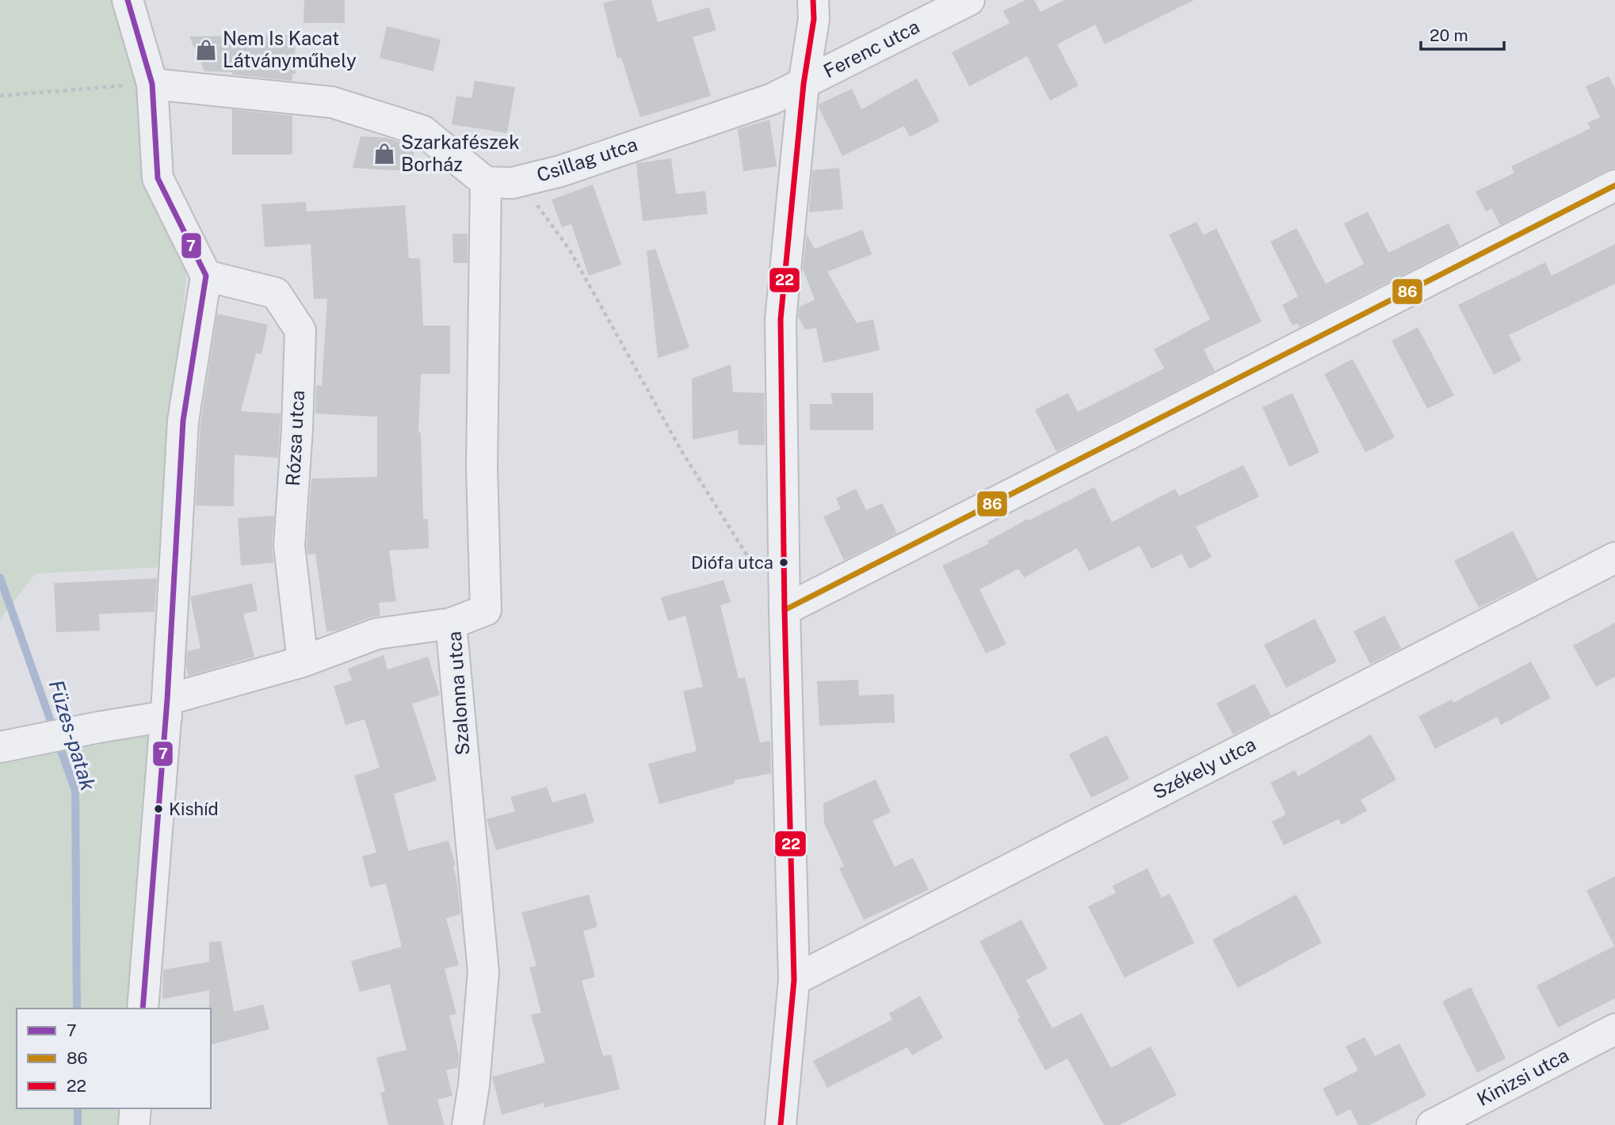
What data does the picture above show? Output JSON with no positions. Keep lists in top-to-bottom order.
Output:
{
  "streets": {
    "street": [
      "Ferenc utca",
      "Csillag utca",
      "Rózsa utca",
      "Szalonna utca",
      "Székely utca",
      "Kinizsi utca"
    ]
  },
  "crossings": [
    ["Ferenc utca", "Csillag utca"],
    ["Csillag utca", "Szalonna utca"]
  ],
  "water": ["Füzes-patak"],
  "places": {
    "shop": ["Nem Is Kacat Látványműhely", "Szarkafészek Borház"],
    "other": ["Diófa utca", "Kishíd"]
  },
  "lines": ["transit line 7", "transit line 22", "transit line 86"],
  "legend": ["7", "86", "22"],
  "scale_bar": "20 m"
}
